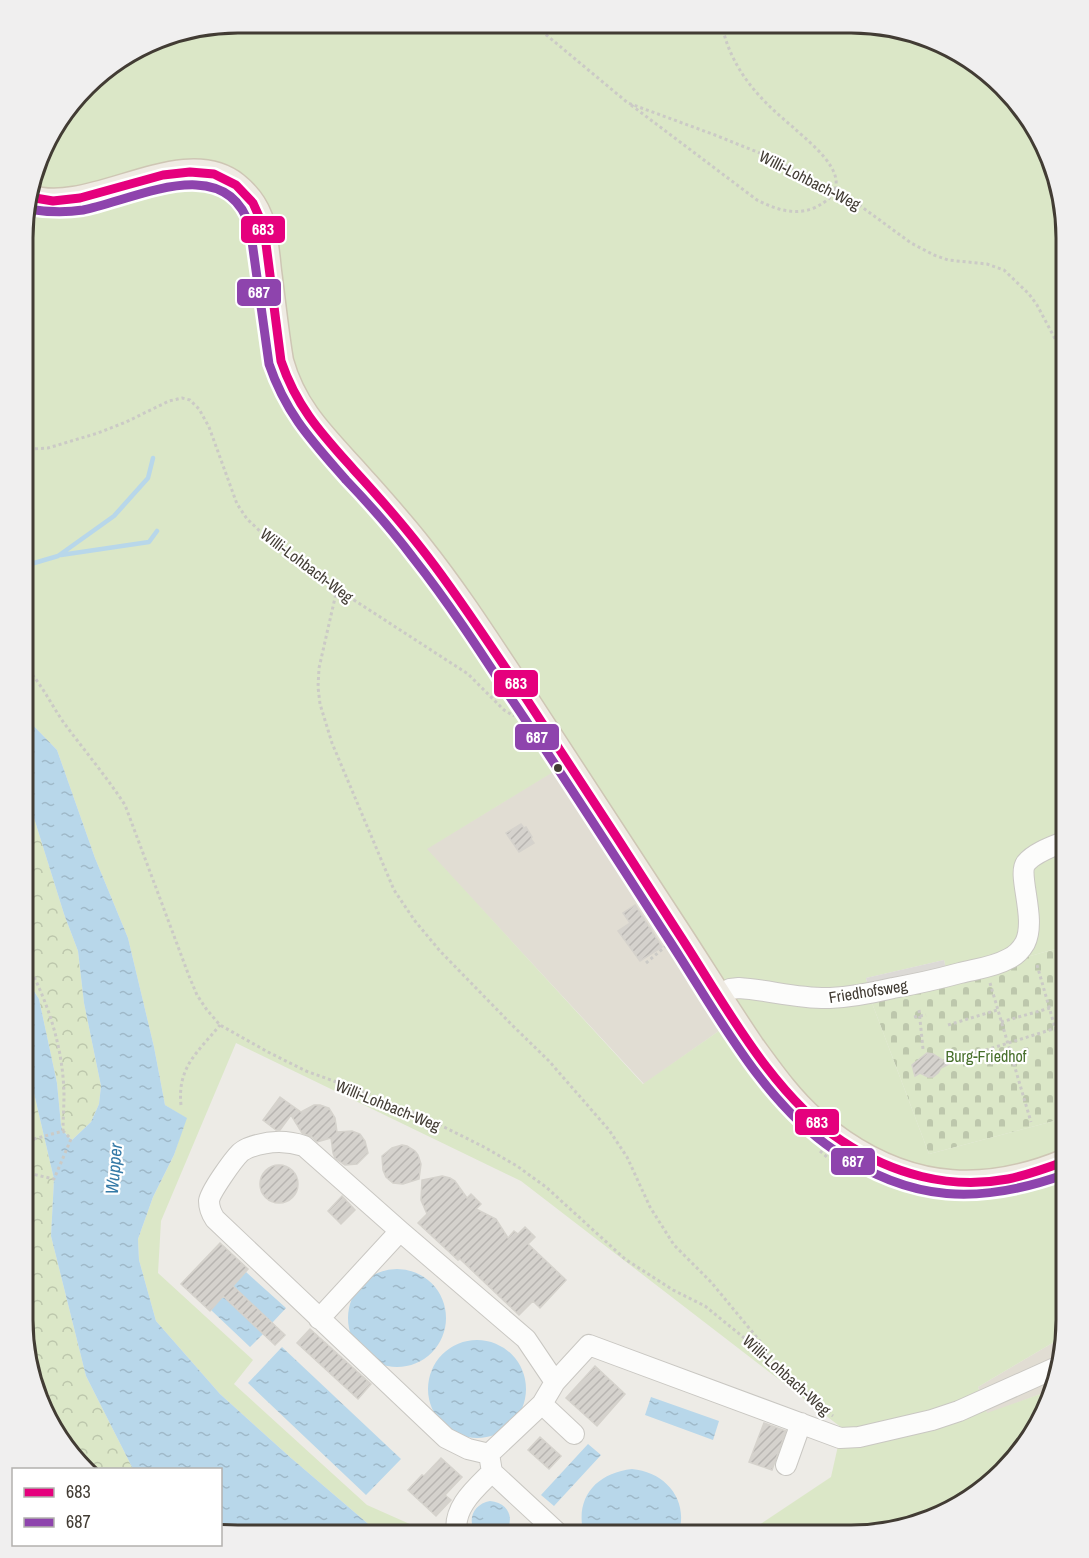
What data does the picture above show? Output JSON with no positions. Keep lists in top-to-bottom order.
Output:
{
  "streets": {
    "lane": ["Friedhofsweg"],
    "path": ["Willi-Lohbach-Weg"]
  },
  "water": ["Wupper"],
  "parks": ["Burg-Friedhof"],
  "lines": ["transit line 683", "transit line 687"],
  "legend": ["683", "687"]
}
